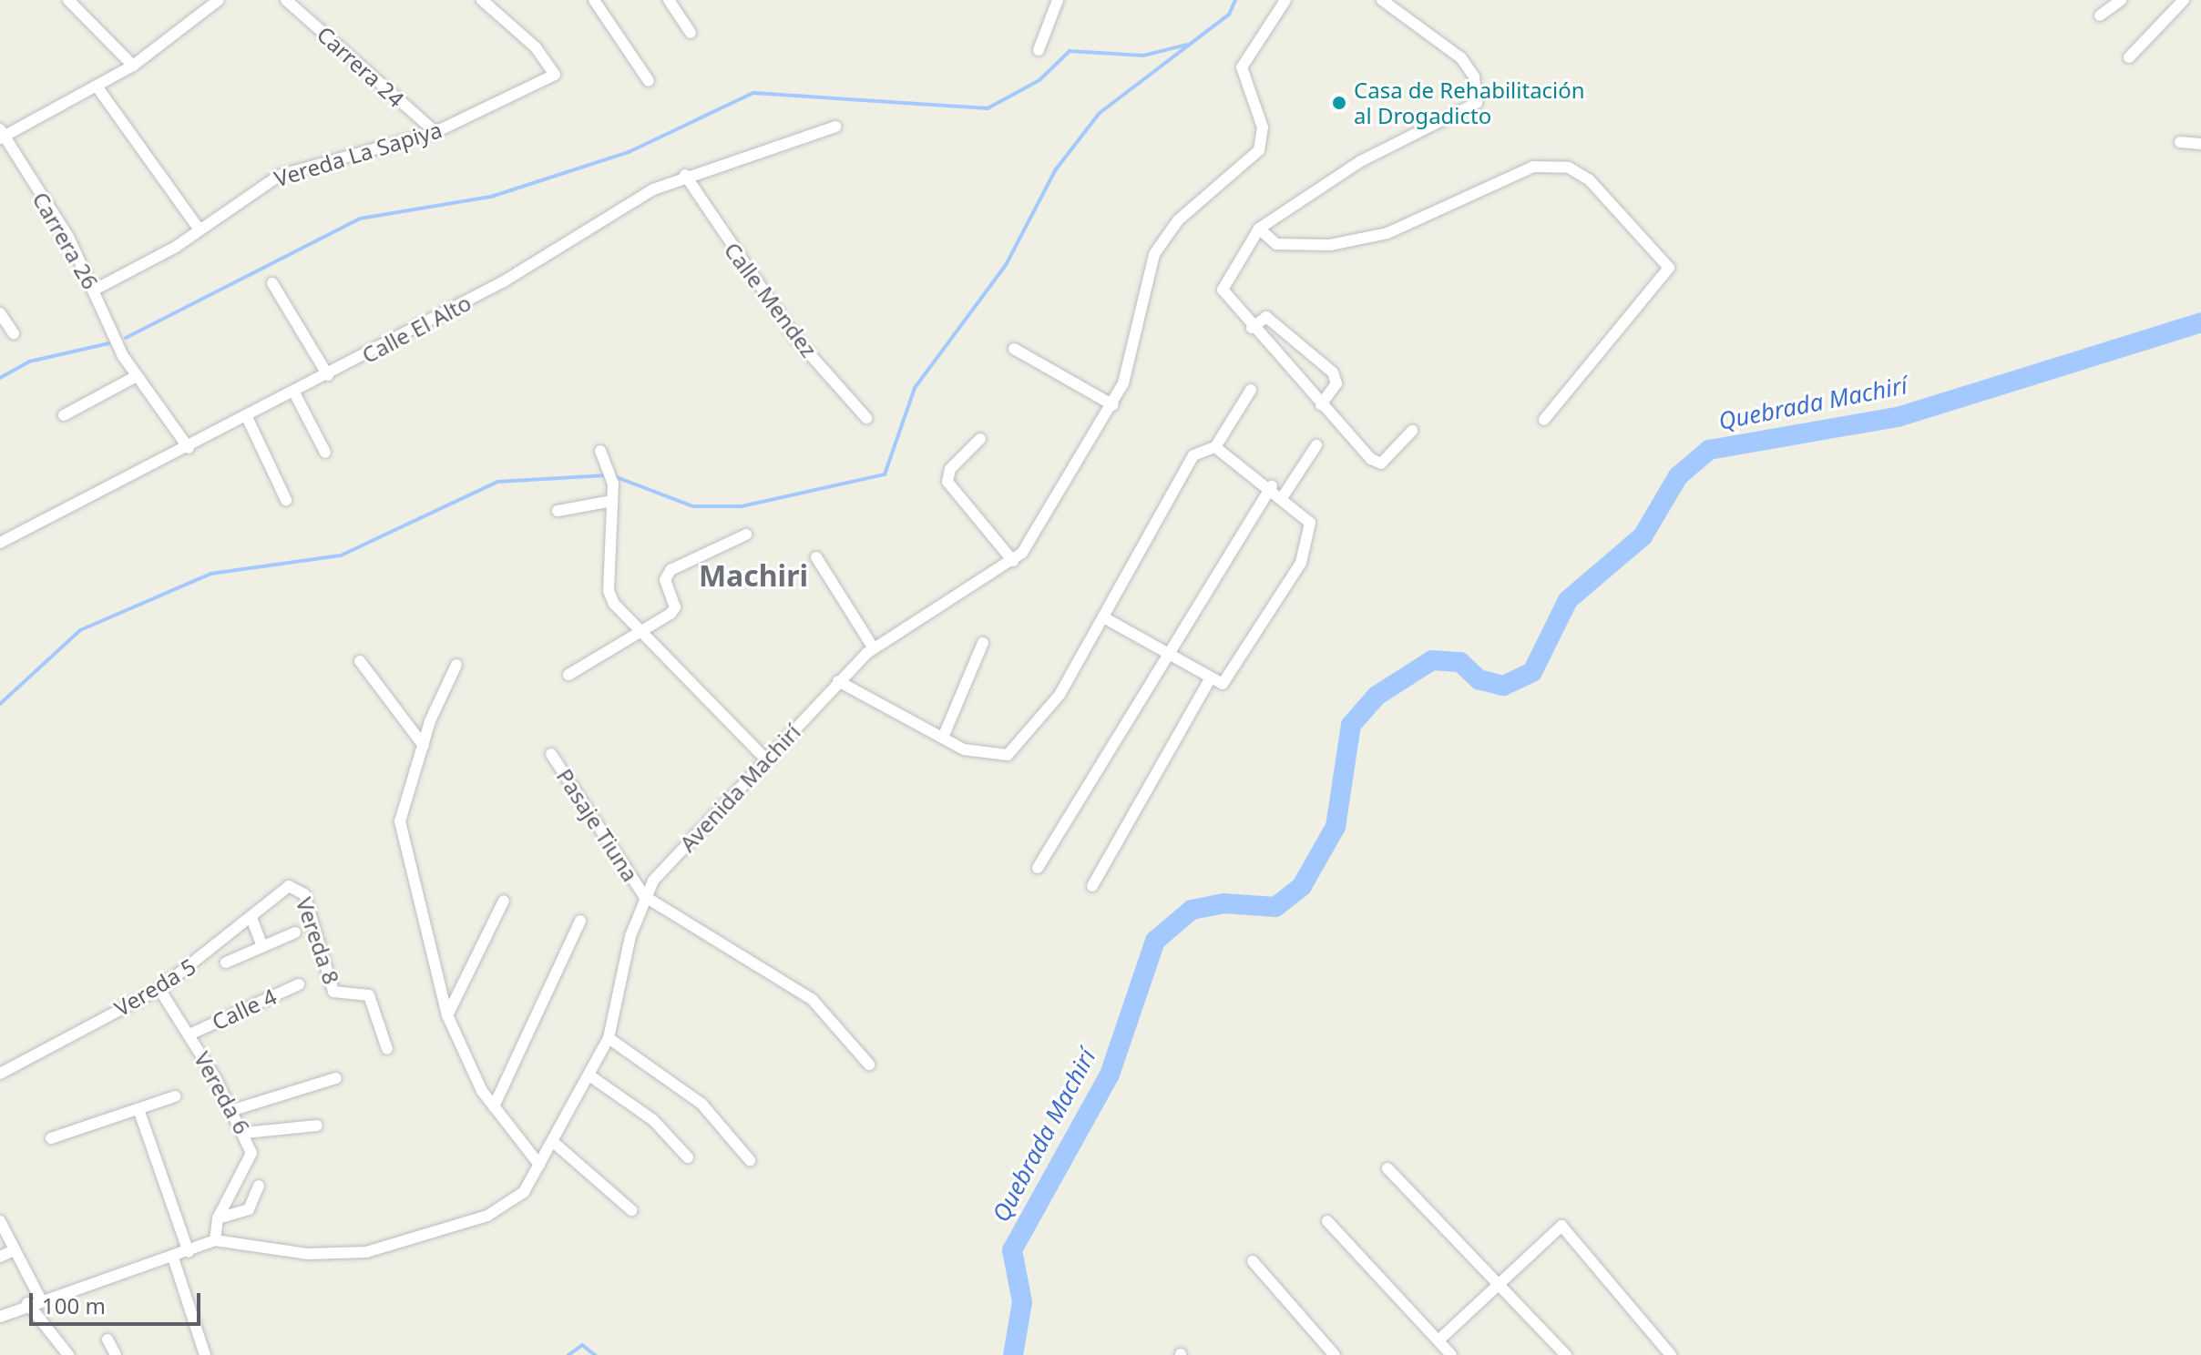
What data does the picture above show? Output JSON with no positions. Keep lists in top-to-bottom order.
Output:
{
  "streets": {
    "street": [
      "Carrera 24",
      "Vereda La Sapiya",
      "Carrera 26",
      "Calle Mendez",
      "Calle El Alto",
      "Avenida Machirí",
      "Pasaje Tiuna",
      "Vereda 8",
      "Vereda 5",
      "Calle 4",
      "Vereda 6"
    ]
  },
  "crossings": [
    ["Carrera 24", "Vereda La Sapiya"],
    ["Vereda La Sapiya", "Carrera 26"],
    ["Carrera 26", "Calle El Alto"],
    ["Calle Mendez", "Calle El Alto"],
    ["Avenida Machirí", "Pasaje Tiuna"],
    ["Avenida Machirí", "Vereda 6"],
    ["Vereda 8", "Vereda 5"],
    ["Vereda 5", "Vereda 6"],
    ["Calle 4", "Vereda 6"]
  ],
  "districts": ["Machiri"],
  "water": ["Quebrada Machirí"],
  "places": ["Casa de Rehabilitación al Drogadicto"],
  "scale_bar": "100 m"
}
